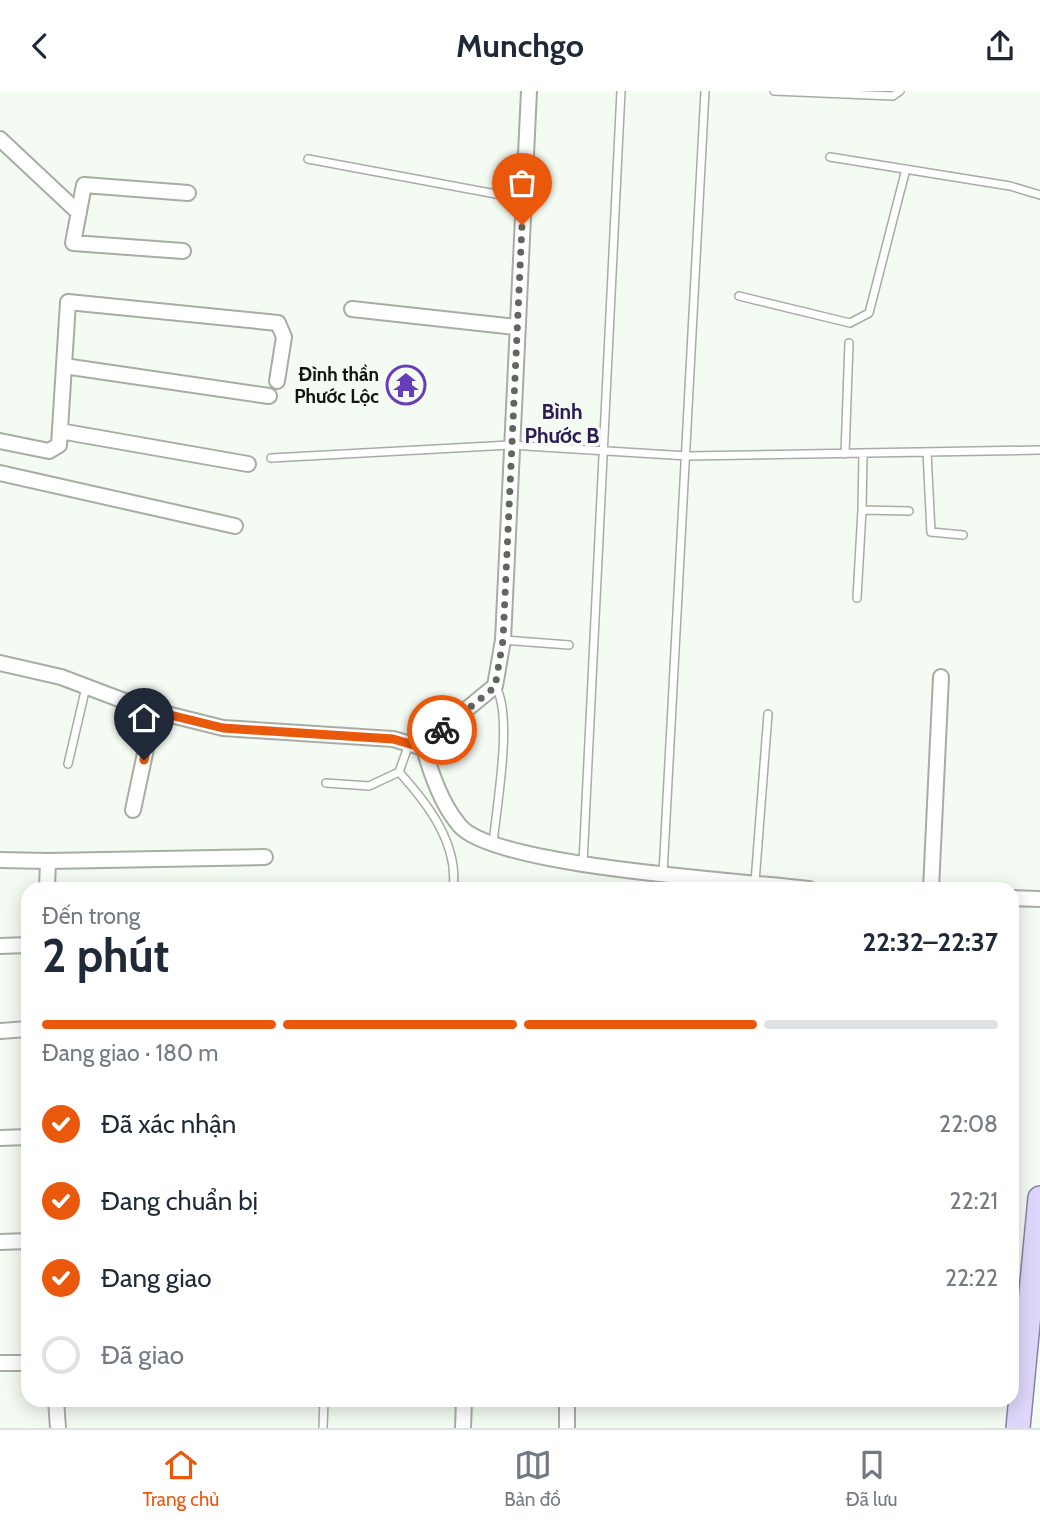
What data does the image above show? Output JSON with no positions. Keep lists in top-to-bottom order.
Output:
{
  "districts": ["Bình Phước B"],
  "places": {
    "temple": ["Đình thần Phước Lộc"]
  },
  "page": {
    "header": "Munchgo",
    "heading": ["2 phút", "Đến trong", "22:32–22:37"],
    "bar": "Đang giao · 180 m",
    "list": [
      ["Đã xác nhận", "22:08"],
      ["Đang chuẩn bị", "22:21"],
      ["Đang giao", "22:22"],
      "Đã giao"
    ],
    "tabs": ["Trang chủ", "Bản đồ", "Đã lưu"]
  }
}
